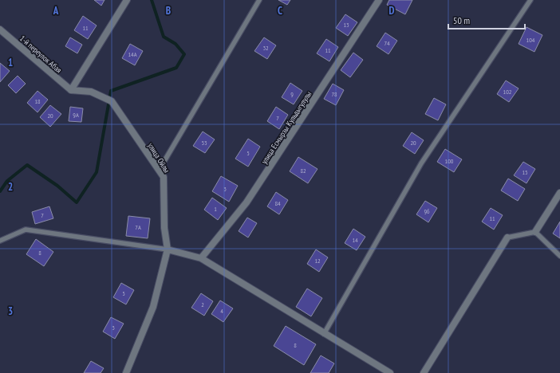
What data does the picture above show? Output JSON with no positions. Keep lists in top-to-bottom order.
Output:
{
  "streets": {
    "street": ["1-й переулок Абая", "улица Есмырзы Кульдыгулулы", "улица Ойлы"]
  },
  "crossings": [
    ["1-й переулок Абая", "улица Ойлы"]
  ],
  "house_numbers": [
    "13",
    "11",
    "104",
    "74",
    "32",
    "11",
    "14А",
    "102",
    "9",
    "78",
    "18",
    "9А",
    "20",
    "7",
    "53",
    "20",
    "5",
    "100",
    "82",
    "15",
    "3",
    "84",
    "1",
    "96",
    "7",
    "11",
    "7А",
    "14",
    "8",
    "12",
    "5",
    "2",
    "4",
    "3",
    "8"
  ],
  "scale_bar": "50 m",
  "grid": {
    "columns": [
      "A",
      "B",
      "C",
      "D"
    ],
    "rows": ["1", "2", "3"]
  }
}
